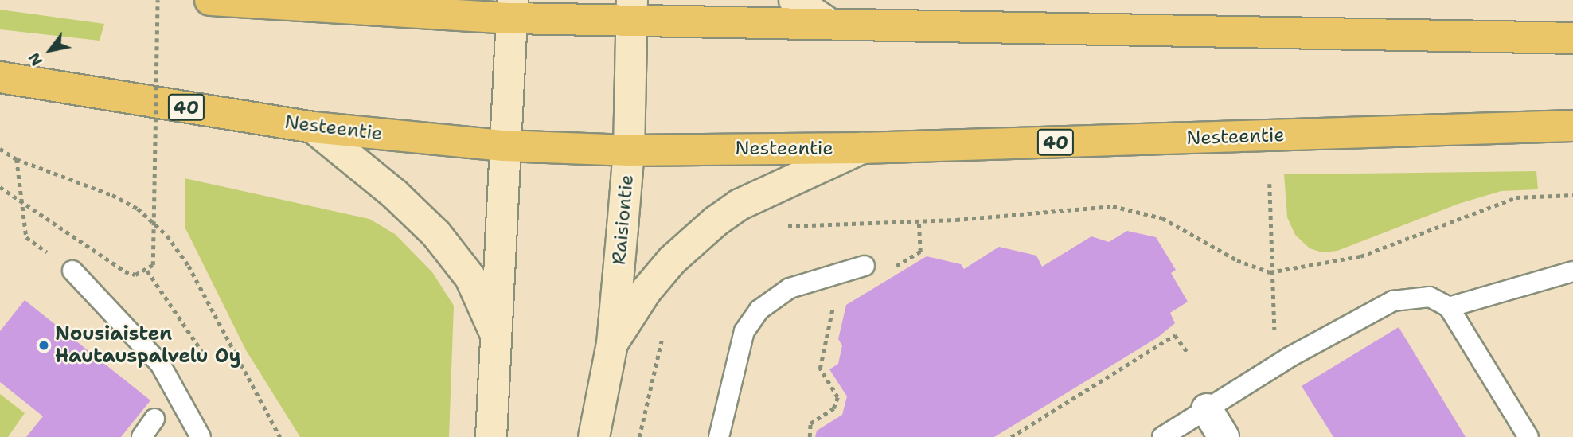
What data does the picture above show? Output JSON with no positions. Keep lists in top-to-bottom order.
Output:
{
  "streets": {
    "main road": ["40", "Nesteentie", "Raisiontie"]
  },
  "crossings": [
    ["Nesteentie", "Raisiontie"]
  ],
  "places": ["Nousiaisten Hautauspalvelu Oy"],
  "north": "bottom left"
}
